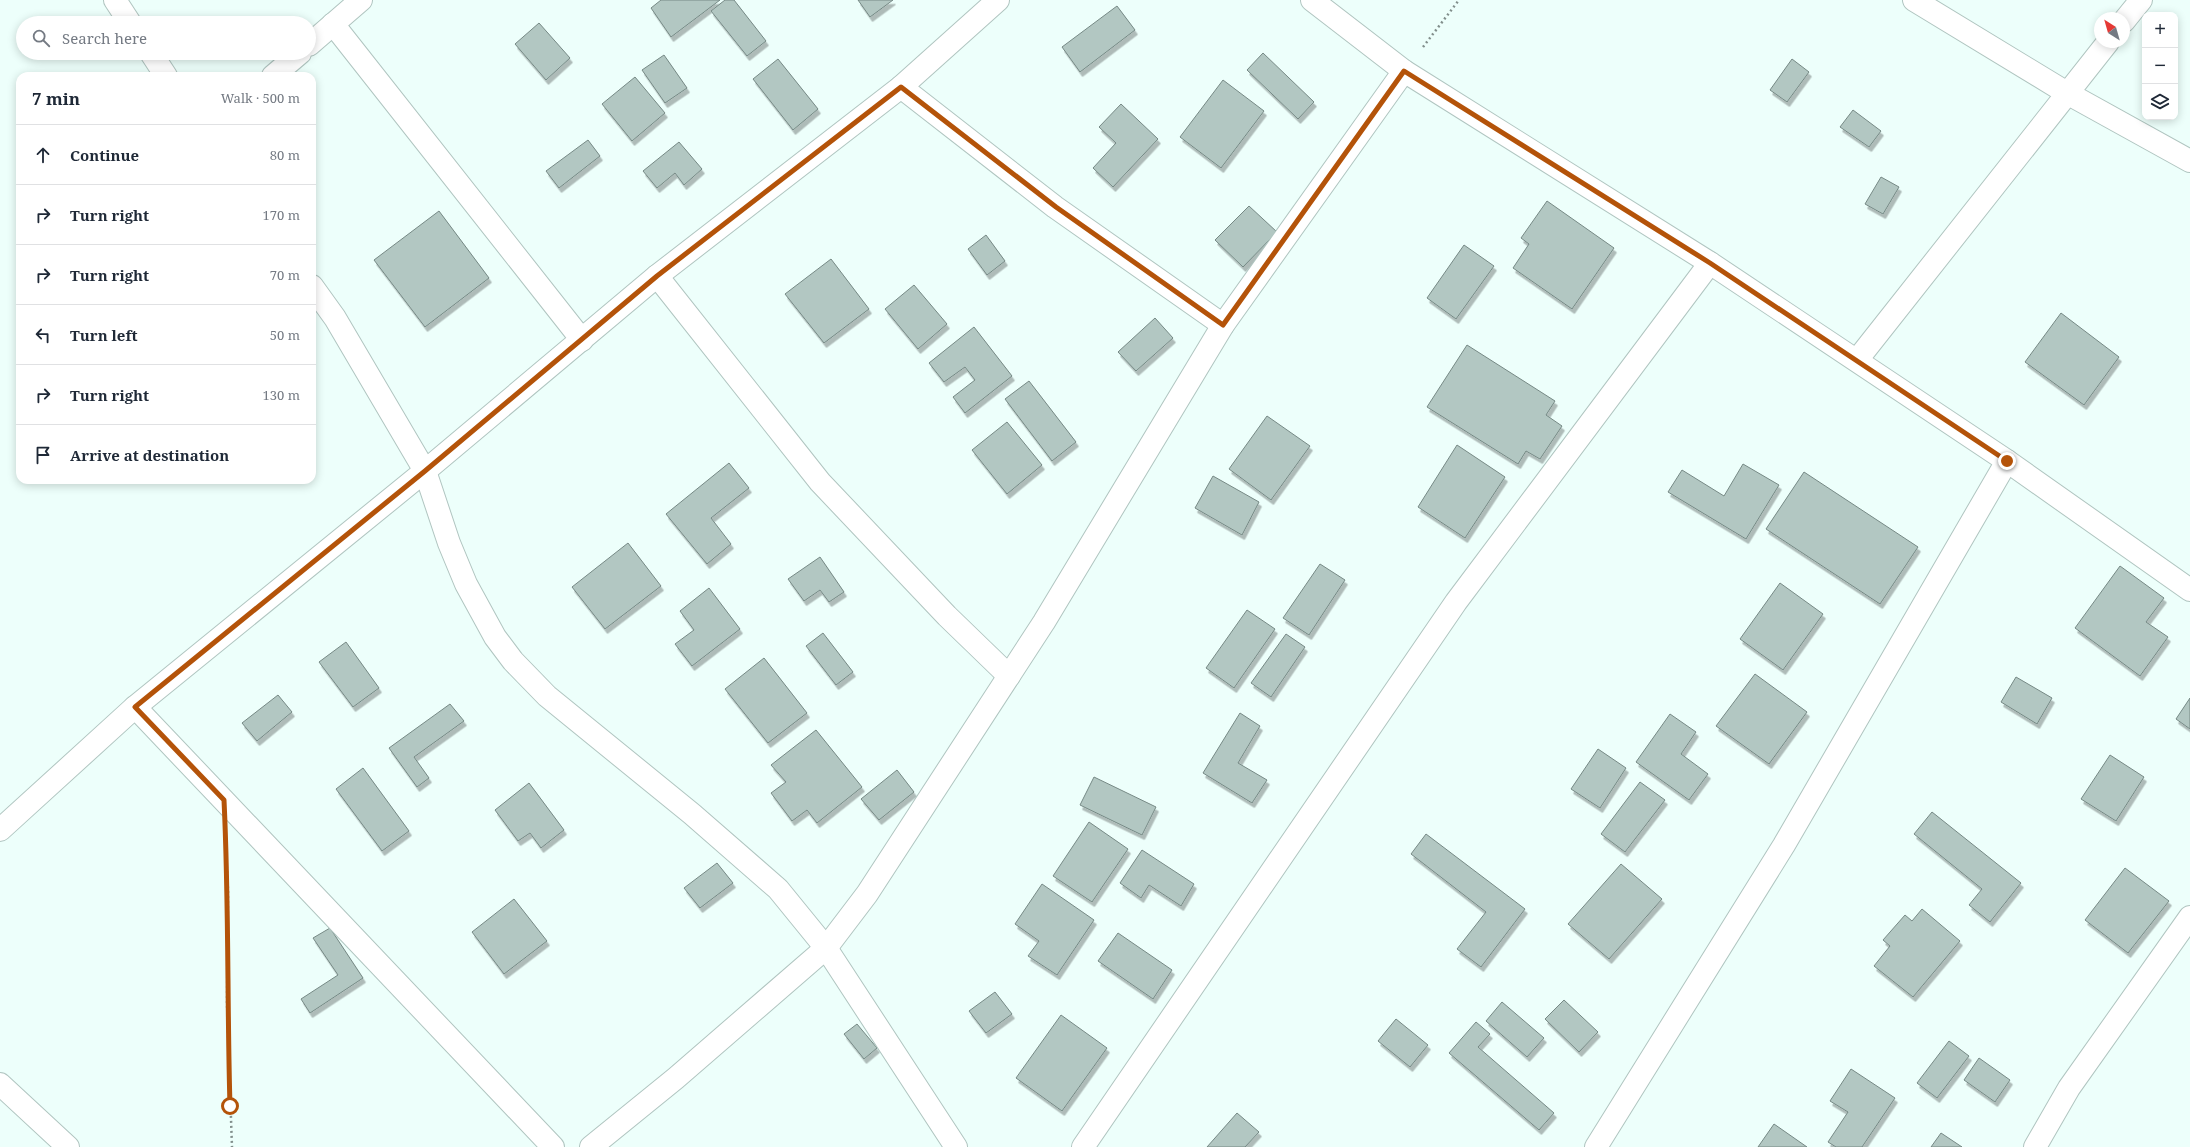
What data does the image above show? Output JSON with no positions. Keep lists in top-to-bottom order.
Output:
{
  "north": "top left",
  "page": {
    "map_buttons": ["+", "−"],
    "search": "Search here",
    "heading": ["7 min", "Walk · 500 m"],
    "list": [
      ["Continue", "80 m"],
      ["Turn right", "170 m"],
      ["Turn right", "70 m"],
      ["Turn left", "50 m"],
      ["Turn right", "130 m"],
      "Arrive at destination"
    ]
  }
}
